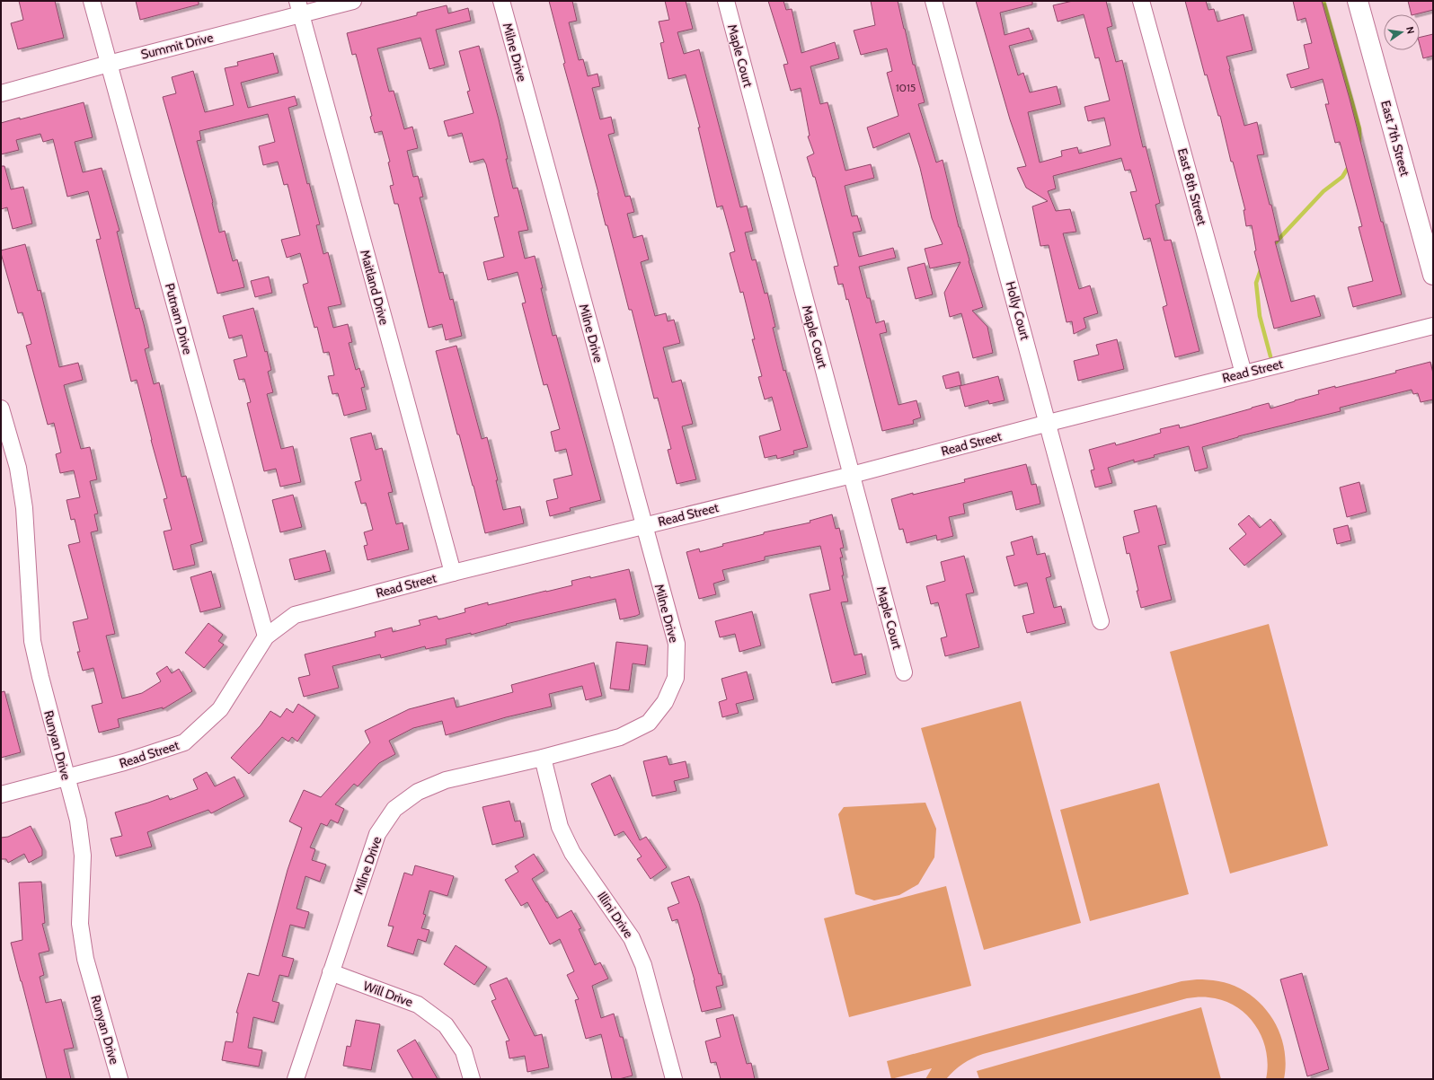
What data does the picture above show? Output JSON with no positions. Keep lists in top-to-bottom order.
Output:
{
  "streets": {
    "street": [
      "Summit Drive",
      "Milne Drive",
      "Maple Court",
      "East 7th Street",
      "East 8th Street",
      "Maitland Drive",
      "Holly Court",
      "Putnam Drive",
      "Read Street",
      "Runyan Drive",
      "Illini Drive",
      "Will Drive"
    ]
  },
  "crossings": [
    ["Summit Drive", "Maitland Drive"],
    ["Summit Drive", "Putnam Drive"],
    ["Milne Drive", "Read Street"],
    ["Milne Drive", "Illini Drive"],
    ["Milne Drive", "Will Drive"],
    ["Maple Court", "Read Street"],
    ["East 8th Street", "Read Street"],
    ["Maitland Drive", "Read Street"],
    ["Holly Court", "Read Street"],
    ["Putnam Drive", "Read Street"],
    ["Read Street", "Runyan Drive"]
  ],
  "house_numbers": ["1015"],
  "north": "right"
}
